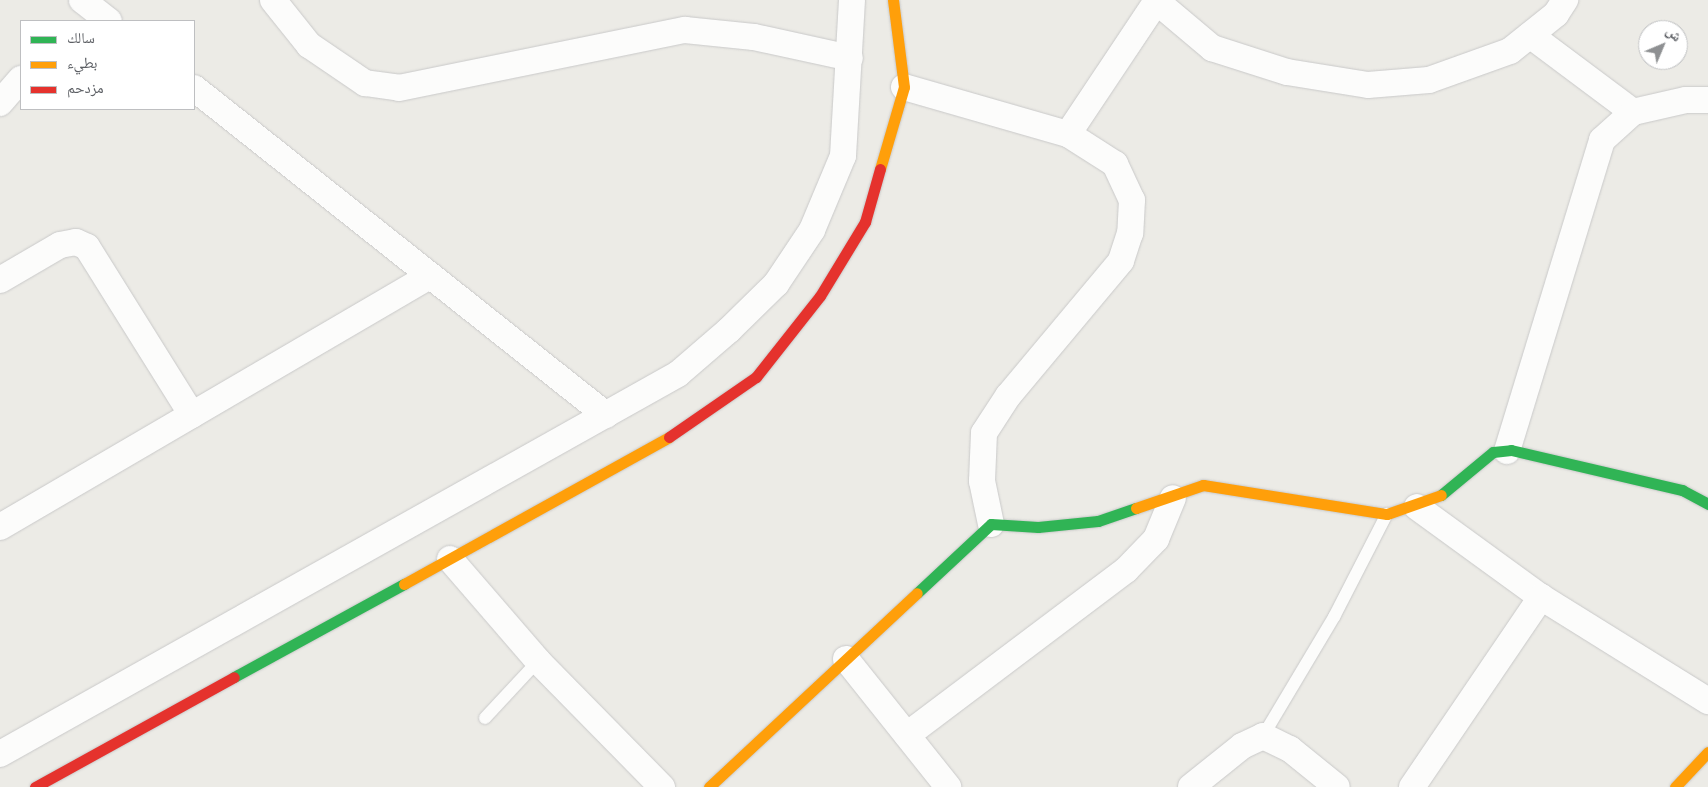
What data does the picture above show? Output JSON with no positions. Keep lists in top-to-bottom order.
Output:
{
  "legend": ["سالك", "بطيء", "مزدحم"],
  "north": "top right"
}
